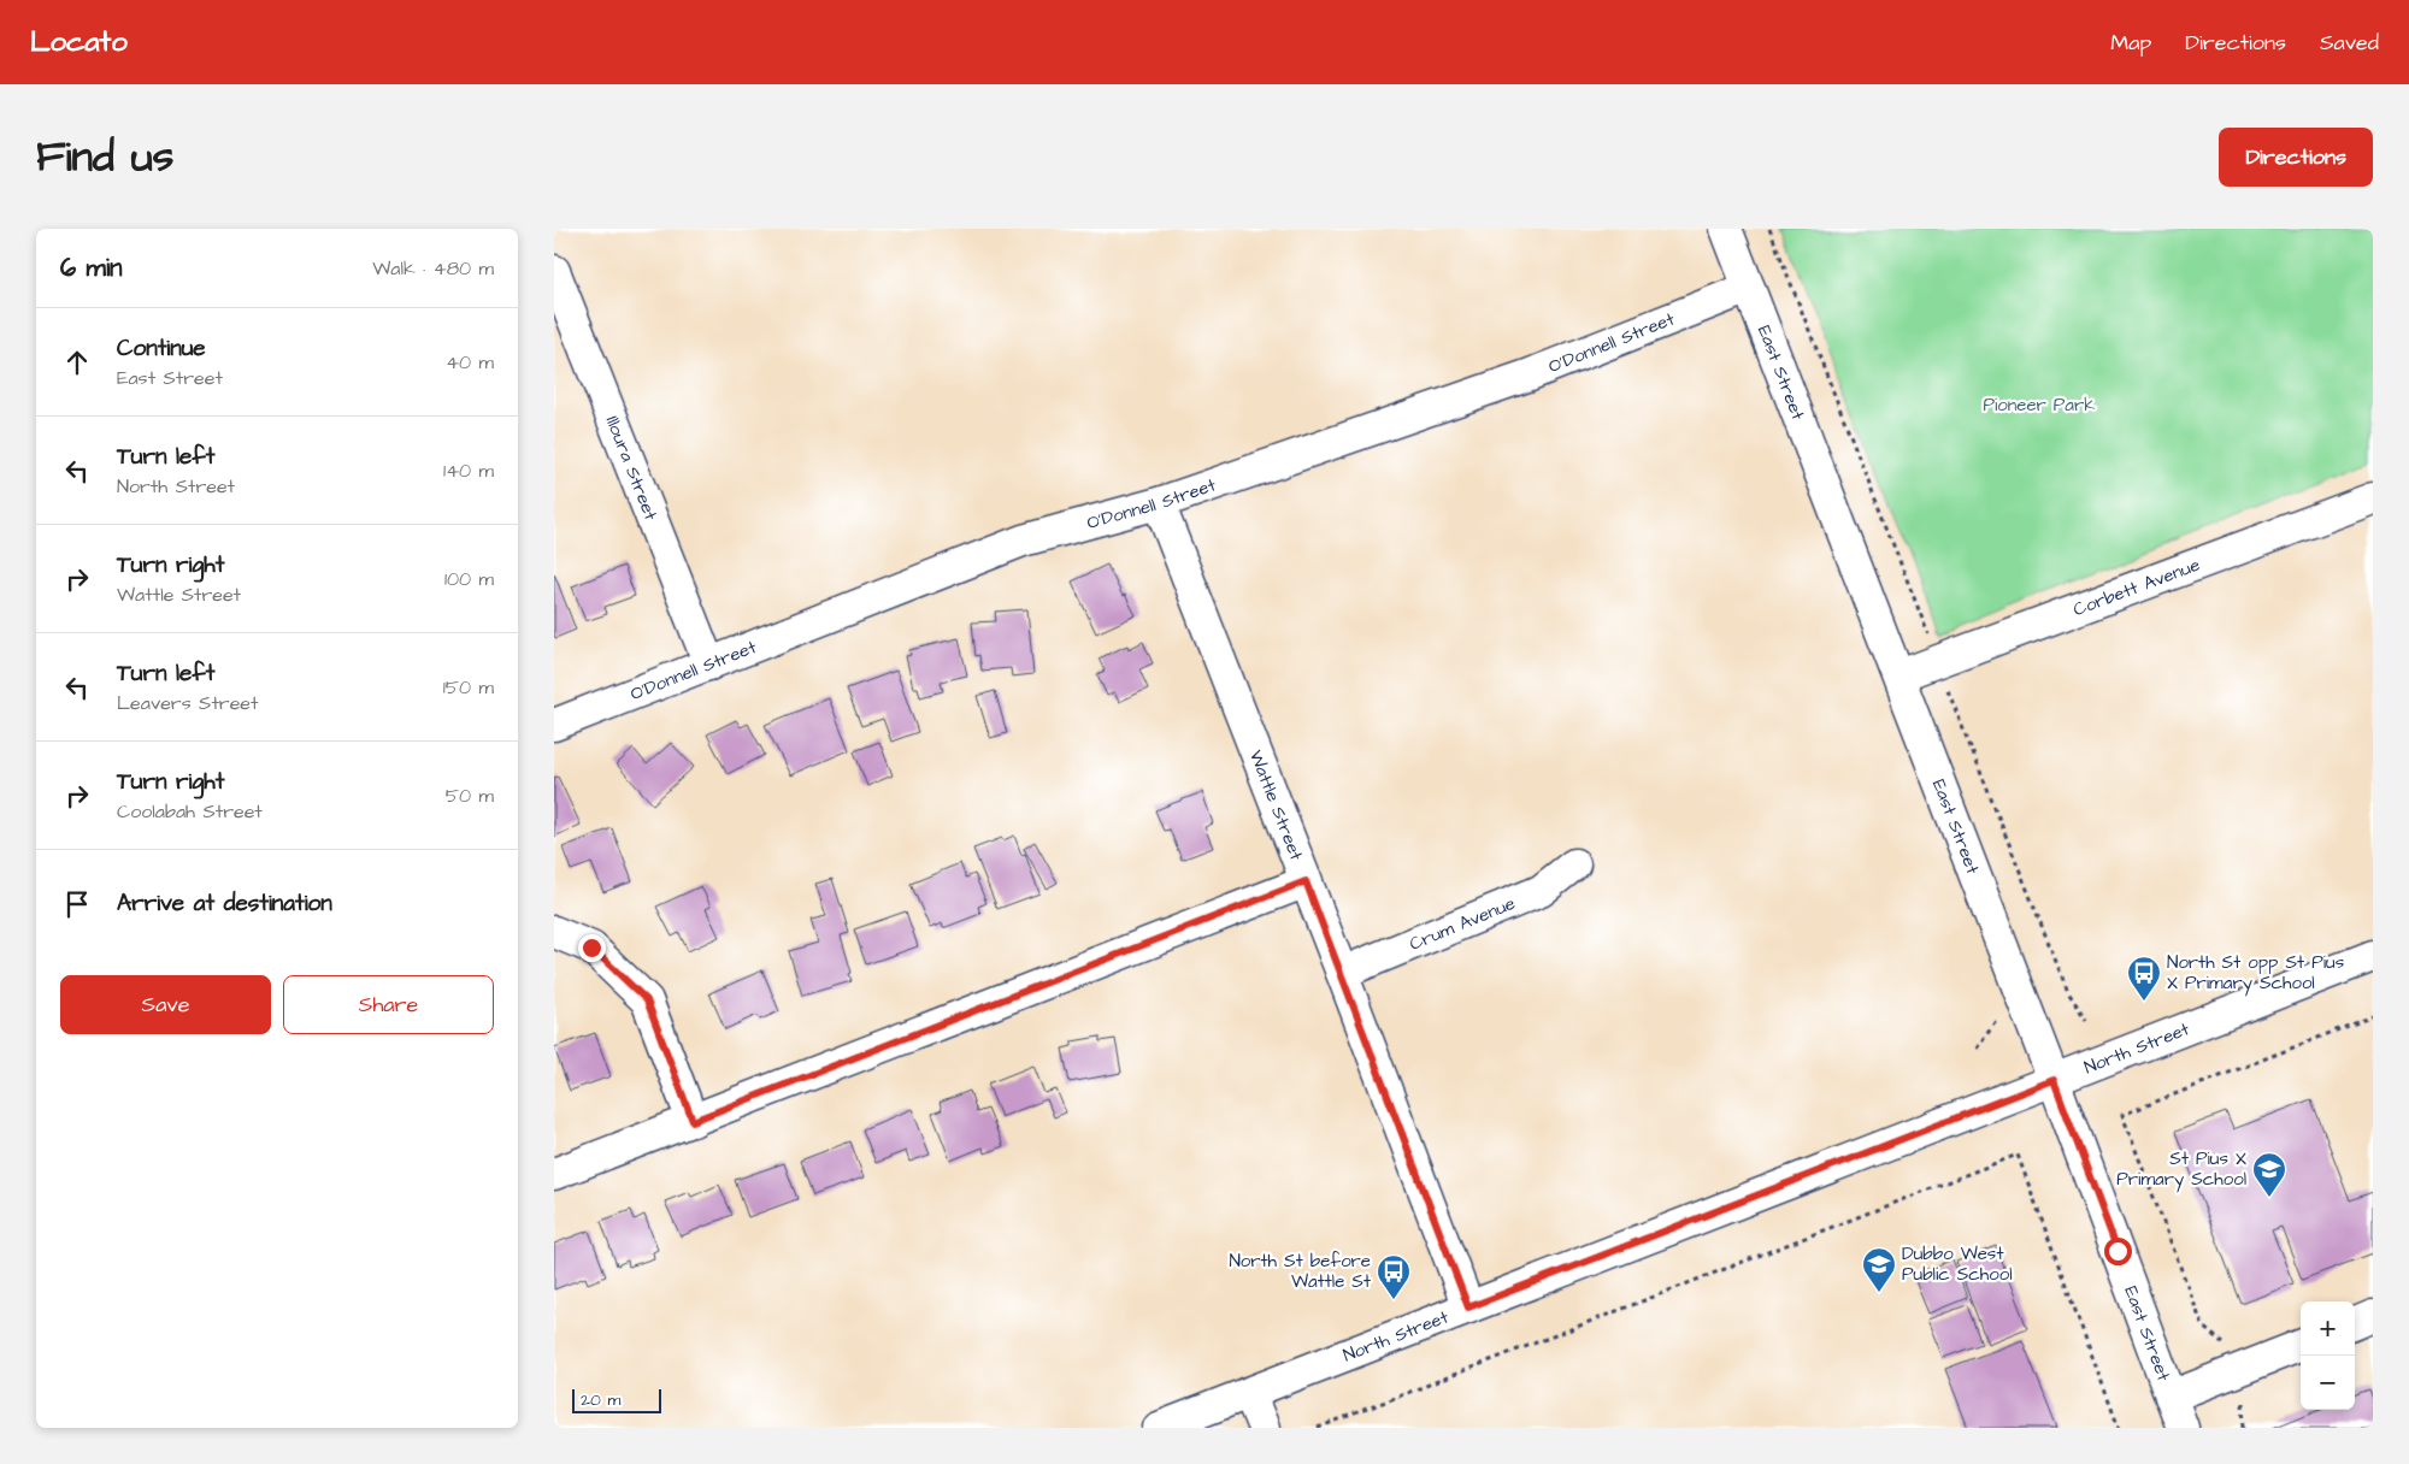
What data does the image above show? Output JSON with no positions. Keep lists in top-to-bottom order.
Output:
{
  "streets": {
    "street": [
      "O'Donnell Street",
      "East Street",
      "Illoura Street",
      "Corbett Avenue",
      "Wattle Street",
      "Crum Avenue",
      "North Street"
    ]
  },
  "crossings": [
    ["O'Donnell Street", "East Street"],
    ["O'Donnell Street", "Illoura Street"],
    ["O'Donnell Street", "Wattle Street"],
    ["East Street", "Corbett Avenue"],
    ["East Street", "North Street"],
    ["Wattle Street", "Crum Avenue"],
    ["Wattle Street", "North Street"]
  ],
  "parks": ["Pioneer Park"],
  "places": {
    "bus stop": ["North St opp St Pius X Primary School", "North St before Wattle St"],
    "school or university": ["St Pius X Primary School", "Dubbo West Public School"]
  },
  "scale_bar": "20 m",
  "page": {
    "header": "Locato",
    "nav": ["Map", "Directions", "Saved"],
    "title": "Find us",
    "buttons": [
      "Directions",
      ["Save", "Share"]
    ],
    "heading": ["6 min", "Walk · 480 m"],
    "list": [
      ["Continue", "East Street", "40 m"],
      ["Turn left", "North Street", "140 m"],
      ["Turn right", "Wattle Street", "100 m"],
      ["Turn left", "Leavers Street", "150 m"],
      ["Turn right", "Coolabah Street", "50 m"],
      "Arrive at destination"
    ],
    "map_buttons": ["+", "−"],
    "scale": "20 m"
  }
}
